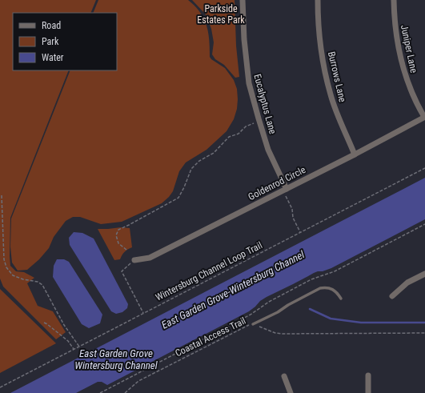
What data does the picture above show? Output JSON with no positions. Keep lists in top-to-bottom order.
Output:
{
  "streets": {
    "street": [
      "Juniper Lane",
      "Burrows Lane",
      "Eucalyptus Lane",
      "Goldenrod Circle"
    ],
    "path": ["Wintersburg Channel Loop Trail", "Coastal Access Trail"]
  },
  "crossings": [
    ["Juniper Lane", "Goldenrod Circle"],
    ["Burrows Lane", "Goldenrod Circle"],
    ["Eucalyptus Lane", "Goldenrod Circle"]
  ],
  "water": ["East Garden Grove-Wintersburg Channel", "East Garden Grove Wintersburg Channel"],
  "parks": ["Parkside Estates Park"],
  "legend": ["Road", "Park", "Water"]
}
